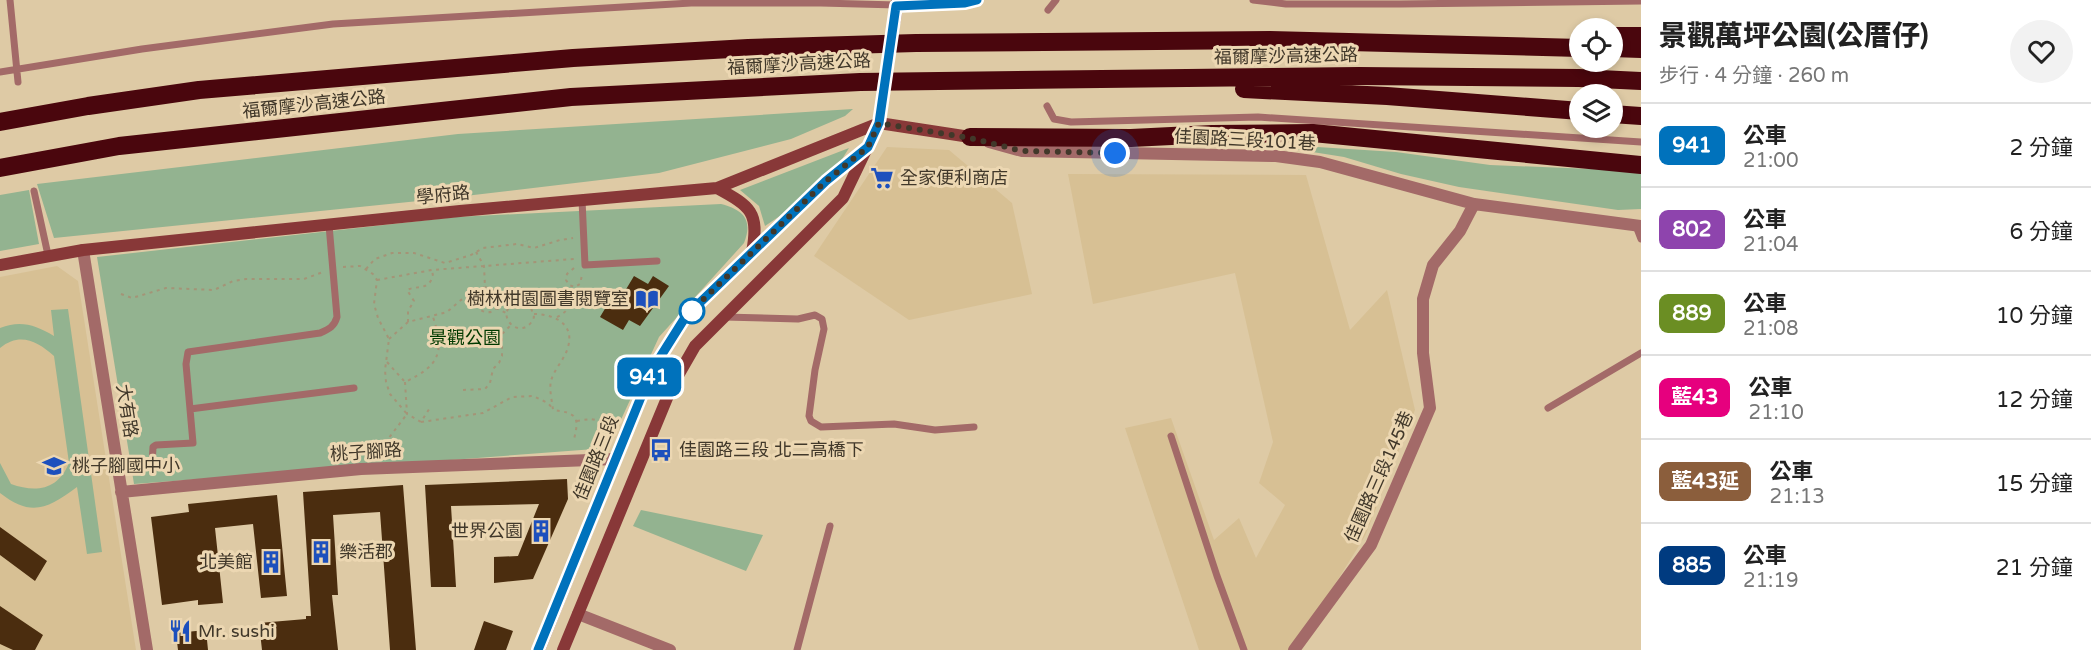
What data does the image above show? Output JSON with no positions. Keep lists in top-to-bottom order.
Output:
{
  "streets": {
    "highway": ["福爾摩沙高速公路"],
    "street": [
      "佳園路三段101巷",
      "學府路",
      "大有路",
      "桃子腳路",
      "佳園路三段",
      "佳園路三段145巷"
    ]
  },
  "crossings": [
    ["佳園路三段101巷", "學府路"],
    ["佳園路三段101巷", "佳園路三段"],
    ["佳園路三段101巷", "佳園路三段145巷"],
    ["學府路", "大有路"],
    ["學府路", "佳園路三段"],
    ["大有路", "桃子腳路"],
    ["桃子腳路", "佳園路三段"]
  ],
  "parks": ["景觀公園"],
  "places": {
    "supermarket": ["全家便利商店"],
    "library": ["樹林柑園圖書閱覽室"],
    "bus stop": ["佳園路三段 北二高橋下"],
    "school or university": ["桃子腳國中小"],
    "building": ["世界公園", "樂活郡", "北美館"],
    "restaurant": ["Mr. sushi"]
  },
  "lines": ["bus line 941"],
  "page": {
    "on_map": "941",
    "heading": ["景觀萬坪公園(公厝仔)", "步行 · 4 分鐘 · 260 m"],
    "list": [
      {
        "mark": "941",
        "name": "公車",
        "note": "21:00",
        "value": "2 分鐘"
      },
      {
        "mark": "802",
        "name": "公車",
        "note": "21:04",
        "value": "6 分鐘"
      },
      {
        "mark": "889",
        "name": "公車",
        "note": "21:08",
        "value": "10 分鐘"
      },
      {
        "mark": "藍43",
        "name": "公車",
        "note": "21:10",
        "value": "12 分鐘"
      },
      {
        "mark": "藍43延",
        "name": "公車",
        "note": "21:13",
        "value": "15 分鐘"
      },
      {
        "mark": "885",
        "name": "公車",
        "note": "21:19",
        "value": "21 分鐘"
      }
    ]
  }
}
